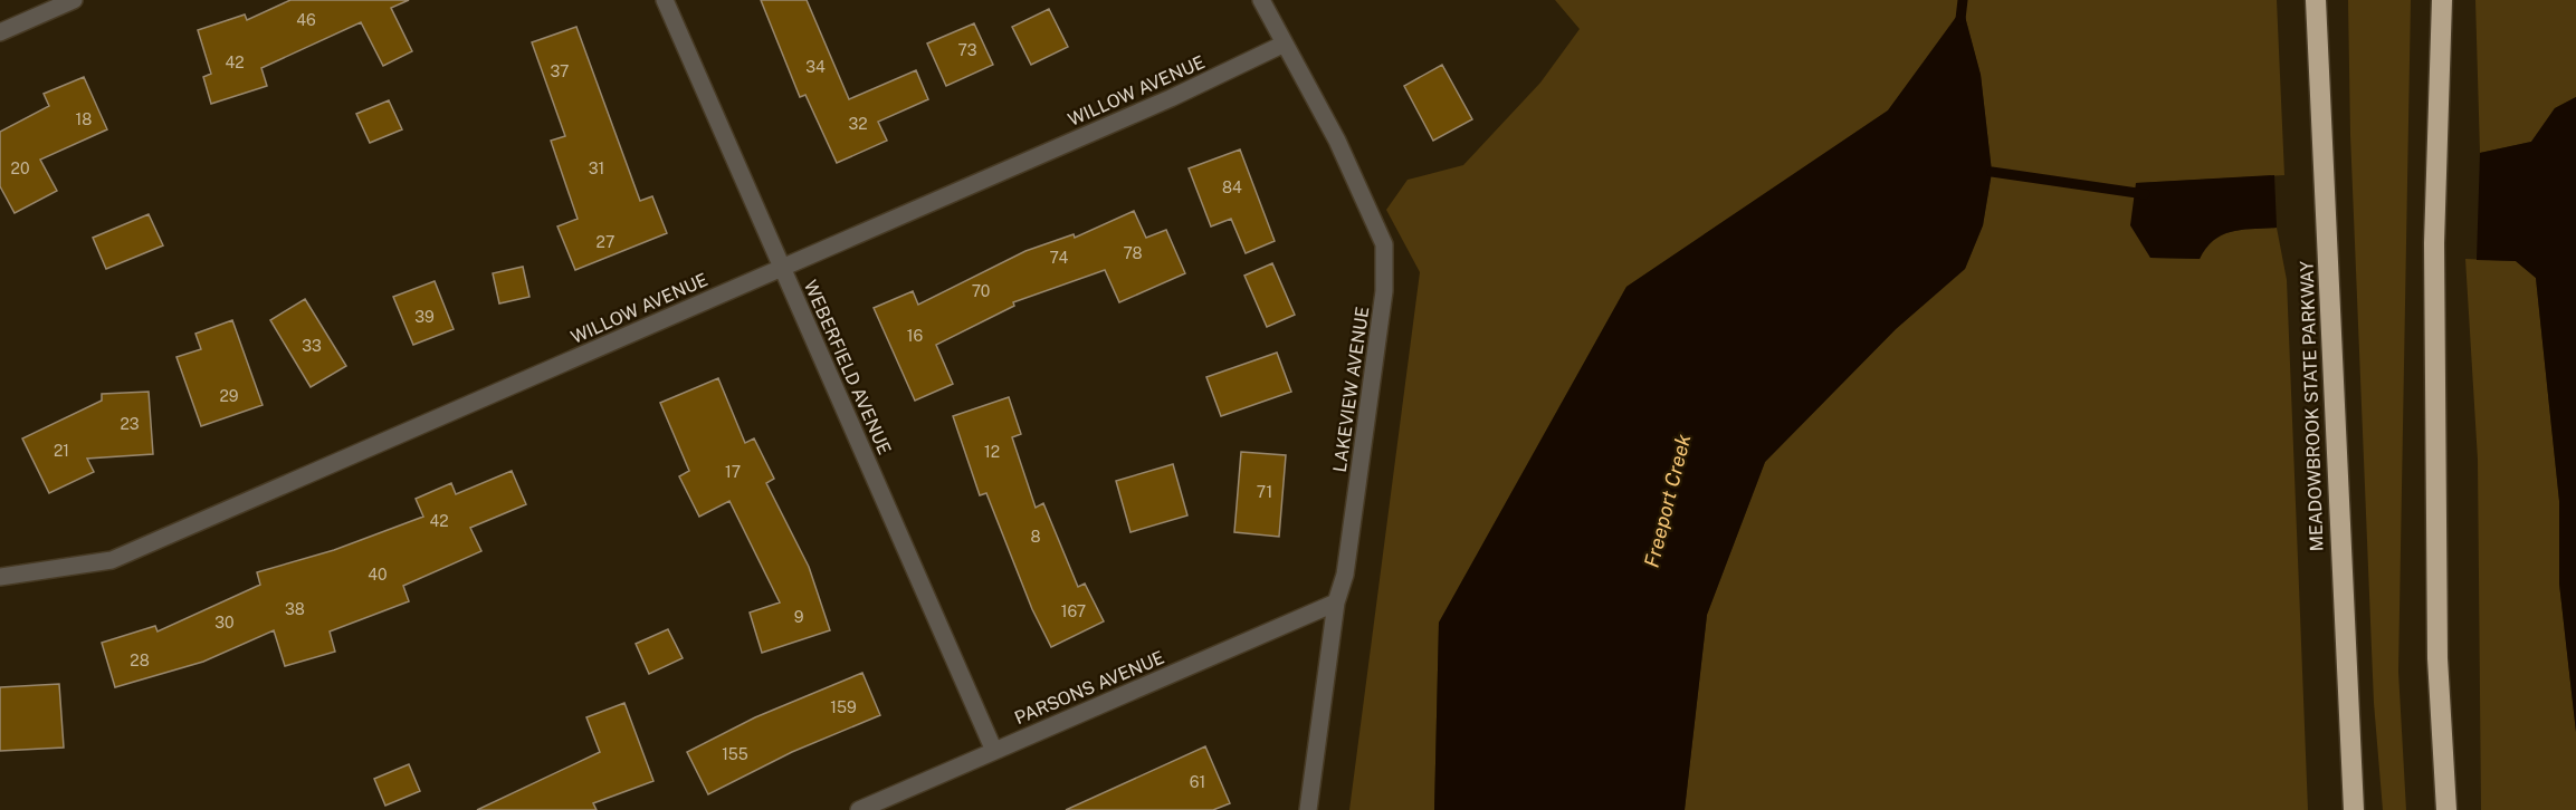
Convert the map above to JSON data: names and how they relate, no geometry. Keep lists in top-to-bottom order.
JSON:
{
  "streets": {
    "highway": ["MEADOWBROOK STATE PARKWAY"],
    "street": [
      "WILLOW AVENUE",
      "WEBERFIELD AVENUE",
      "LAKEVIEW AVENUE",
      "PARSONS AVENUE"
    ]
  },
  "crossings": [
    ["WILLOW AVENUE", "WEBERFIELD AVENUE"],
    ["WILLOW AVENUE", "LAKEVIEW AVENUE"],
    ["WEBERFIELD AVENUE", "PARSONS AVENUE"],
    ["LAKEVIEW AVENUE", "PARSONS AVENUE"]
  ],
  "water": ["Freeport Creek"],
  "house_numbers": [
    "46",
    "73",
    "42",
    "34",
    "37",
    "18",
    "32",
    "20",
    "31",
    "84",
    "27",
    "78",
    "74",
    "70",
    "39",
    "16",
    "33",
    "29",
    "23",
    "21",
    "12",
    "17",
    "71",
    "42",
    "8",
    "40",
    "38",
    "167",
    "9",
    "30",
    "28",
    "159",
    "155",
    "61"
  ]
}
